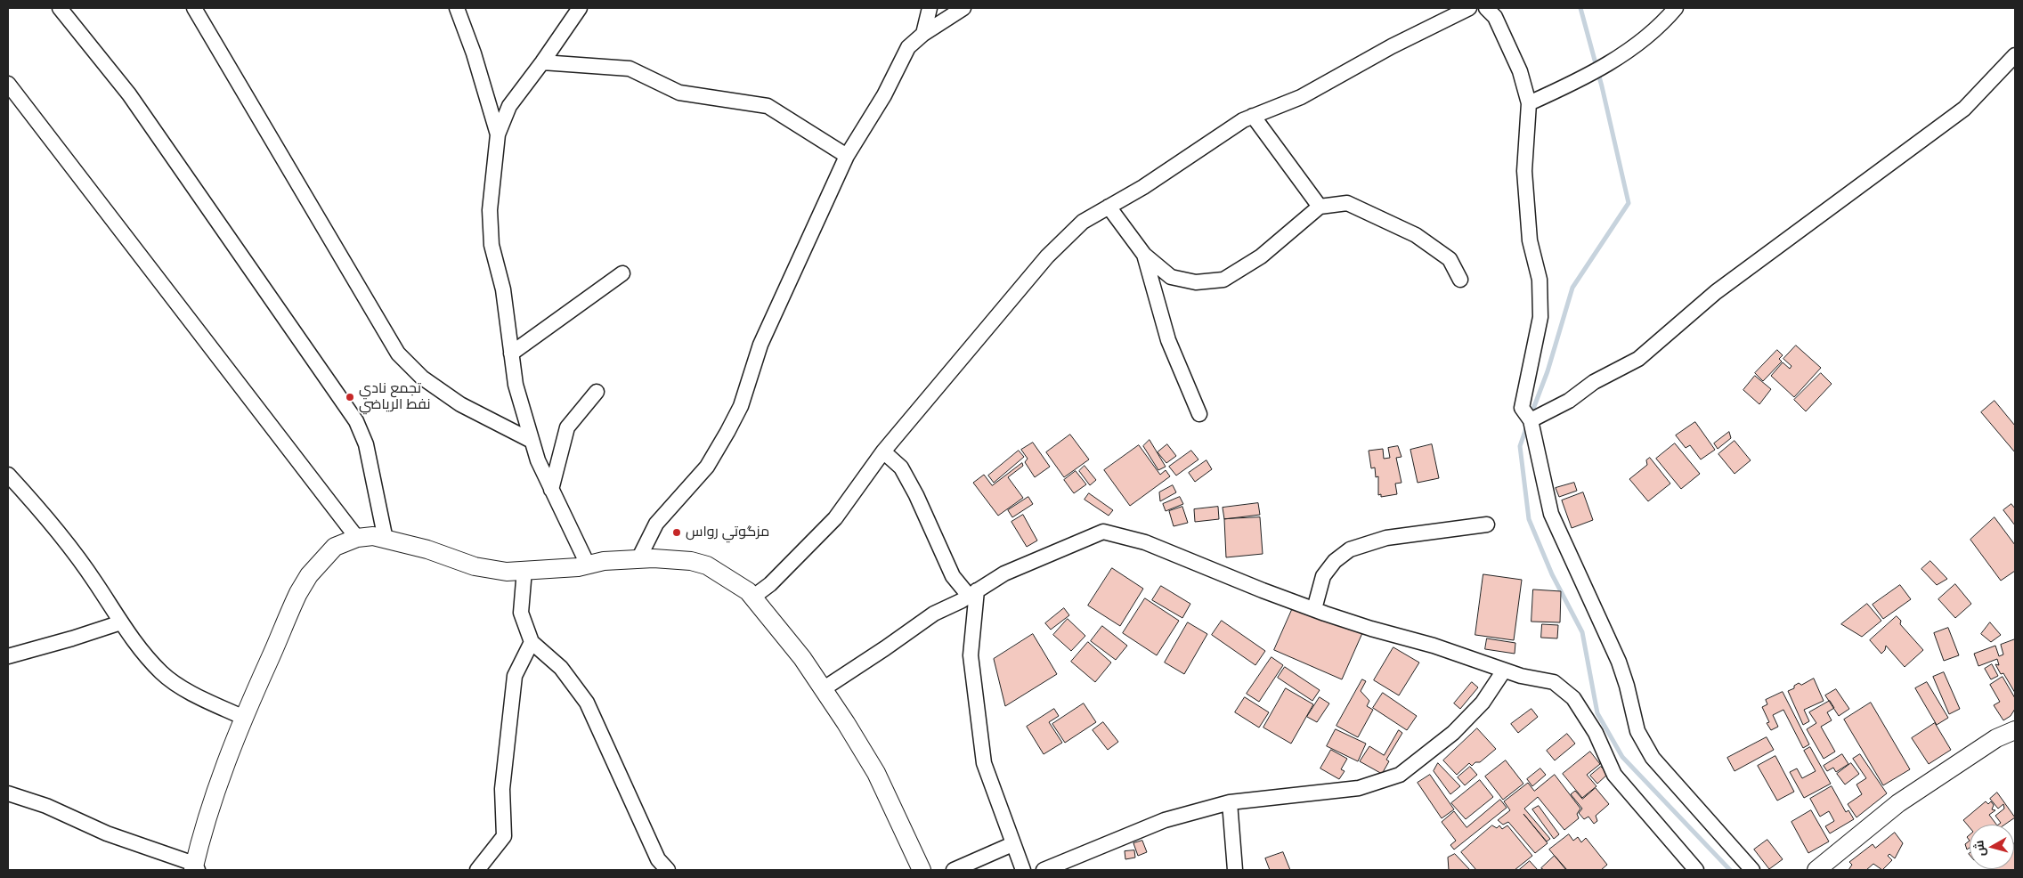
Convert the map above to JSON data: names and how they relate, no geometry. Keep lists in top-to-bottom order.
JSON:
{
  "places": ["تجمع نادي نفط الرياضي", "مزگوتي رواس"],
  "north": "left"
}
